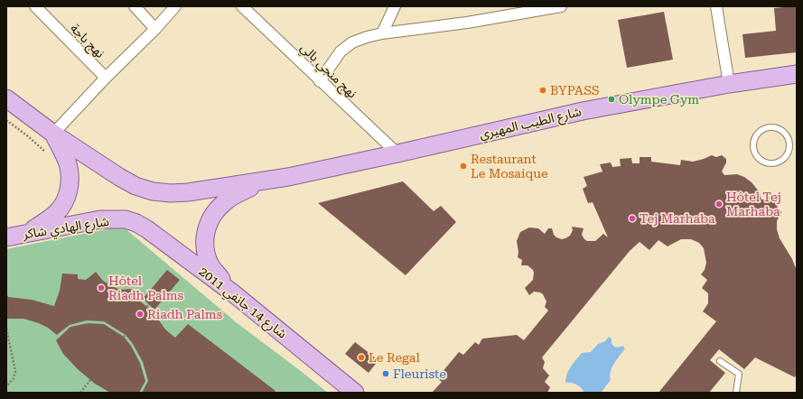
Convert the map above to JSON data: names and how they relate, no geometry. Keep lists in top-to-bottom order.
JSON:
{
  "streets": {
    "main road": ["شارع الطيب المهيري", "شارع الهادي شاكر", "شارع 14 جانفي 2011"],
    "street": ["نهج باجة", "نهج منجي بالي"]
  },
  "crossings": [
    ["نهج منجي بالي", "شارع الطيب المهيري"],
    ["شارع الهادي شاكر", "شارع 14 جانفي 2011"]
  ],
  "places": [
    "BYPASS",
    "Olympe Gym",
    "Restaurant Le Mosaique",
    "Hôtel Tej Marhaba",
    "Tej Marhaba",
    "Hôtel Riadh Palms",
    "Riadh Palms",
    "Le Regal",
    "Fleuriste"
  ]
}
